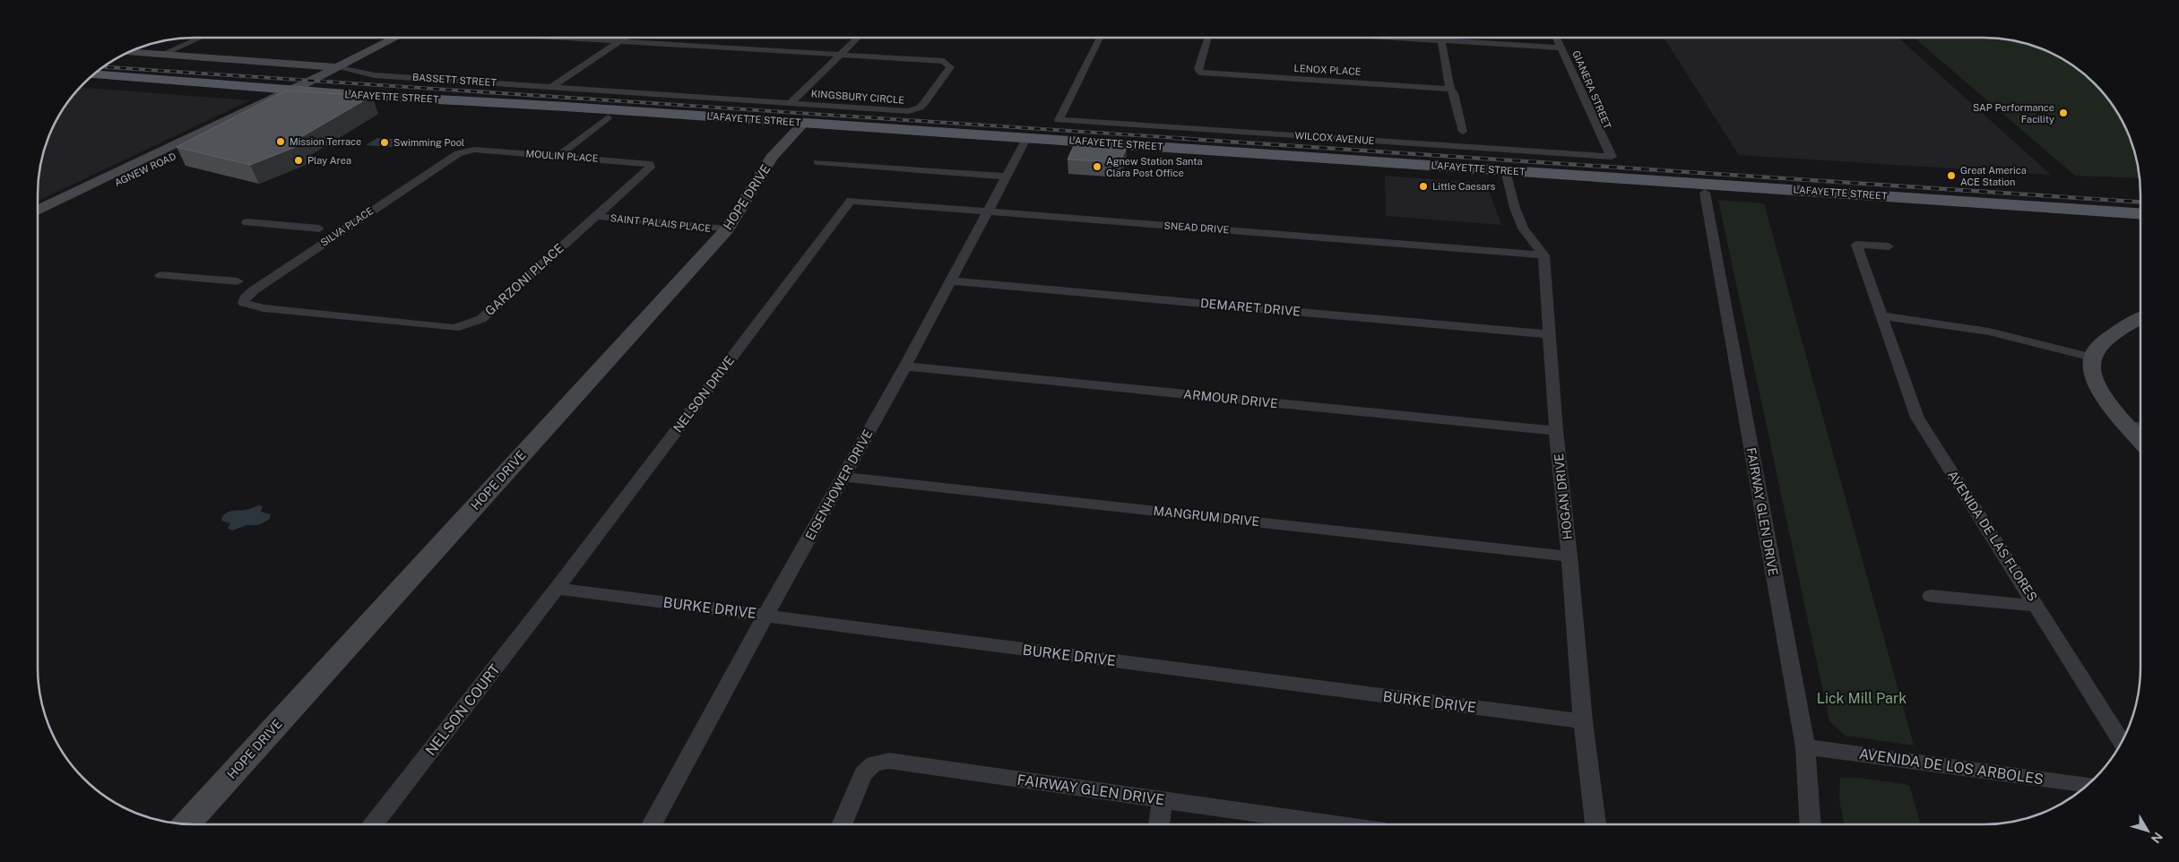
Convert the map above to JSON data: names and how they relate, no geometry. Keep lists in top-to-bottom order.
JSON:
{
  "streets": {
    "main road": ["LAFAYETTE STREET"],
    "street": [
      "LENOX PLACE",
      "BASSETT STREET",
      "GIANERA STREET",
      "KINGSBURY CIRCLE",
      "WILCOX AVENUE",
      "MOULIN PLACE",
      "AGNEW ROAD",
      "HOPE DRIVE",
      "SAINT PALAIS PLACE",
      "SILVA PLACE",
      "SNEAD DRIVE",
      "GARZONI PLACE",
      "DEMARET DRIVE",
      "NELSON DRIVE",
      "ARMOUR DRIVE",
      "EISENHOWER DRIVE",
      "HOGAN DRIVE",
      "FAIRWAY GLEN DRIVE",
      "MANGRUM DRIVE",
      "AVENIDA DE LAS FLORES",
      "BURKE DRIVE",
      "NELSON COURT",
      "AVENIDA DE LOS ARBOLES"
    ]
  },
  "crossings": [
    ["BASSETT STREET", "KINGSBURY CIRCLE"],
    ["BASSETT STREET", "AGNEW ROAD"],
    ["GIANERA STREET", "WILCOX AVENUE"],
    ["LAFAYETTE STREET", "AGNEW ROAD"],
    ["LAFAYETTE STREET", "HOPE DRIVE"],
    ["LAFAYETTE STREET", "EISENHOWER DRIVE"],
    ["LAFAYETTE STREET", "FAIRWAY GLEN DRIVE"],
    ["MOULIN PLACE", "SILVA PLACE"],
    ["MOULIN PLACE", "GARZONI PLACE"],
    ["HOPE DRIVE", "SAINT PALAIS PLACE"],
    ["SAINT PALAIS PLACE", "GARZONI PLACE"],
    ["SILVA PLACE", "GARZONI PLACE"],
    ["SNEAD DRIVE", "NELSON DRIVE"],
    ["SNEAD DRIVE", "EISENHOWER DRIVE"],
    ["SNEAD DRIVE", "HOGAN DRIVE"],
    ["DEMARET DRIVE", "EISENHOWER DRIVE"],
    ["DEMARET DRIVE", "HOGAN DRIVE"],
    ["NELSON DRIVE", "BURKE DRIVE"],
    ["NELSON DRIVE", "NELSON COURT"],
    ["ARMOUR DRIVE", "EISENHOWER DRIVE"],
    ["ARMOUR DRIVE", "HOGAN DRIVE"],
    ["EISENHOWER DRIVE", "MANGRUM DRIVE"],
    ["EISENHOWER DRIVE", "BURKE DRIVE"],
    ["HOGAN DRIVE", "MANGRUM DRIVE"],
    ["HOGAN DRIVE", "BURKE DRIVE"],
    ["FAIRWAY GLEN DRIVE", "AVENIDA DE LOS ARBOLES"],
    ["BURKE DRIVE", "NELSON COURT"]
  ],
  "parks": ["Lick Mill Park"],
  "places": [
    "SAP Performance Facility",
    "Mission Terrace",
    "Swimming Pool",
    "Play Area",
    "Agnew Station Santa Clara Post Office",
    "Great America ACE Station",
    "Little Caesars"
  ],
  "north": "bottom right"
}
